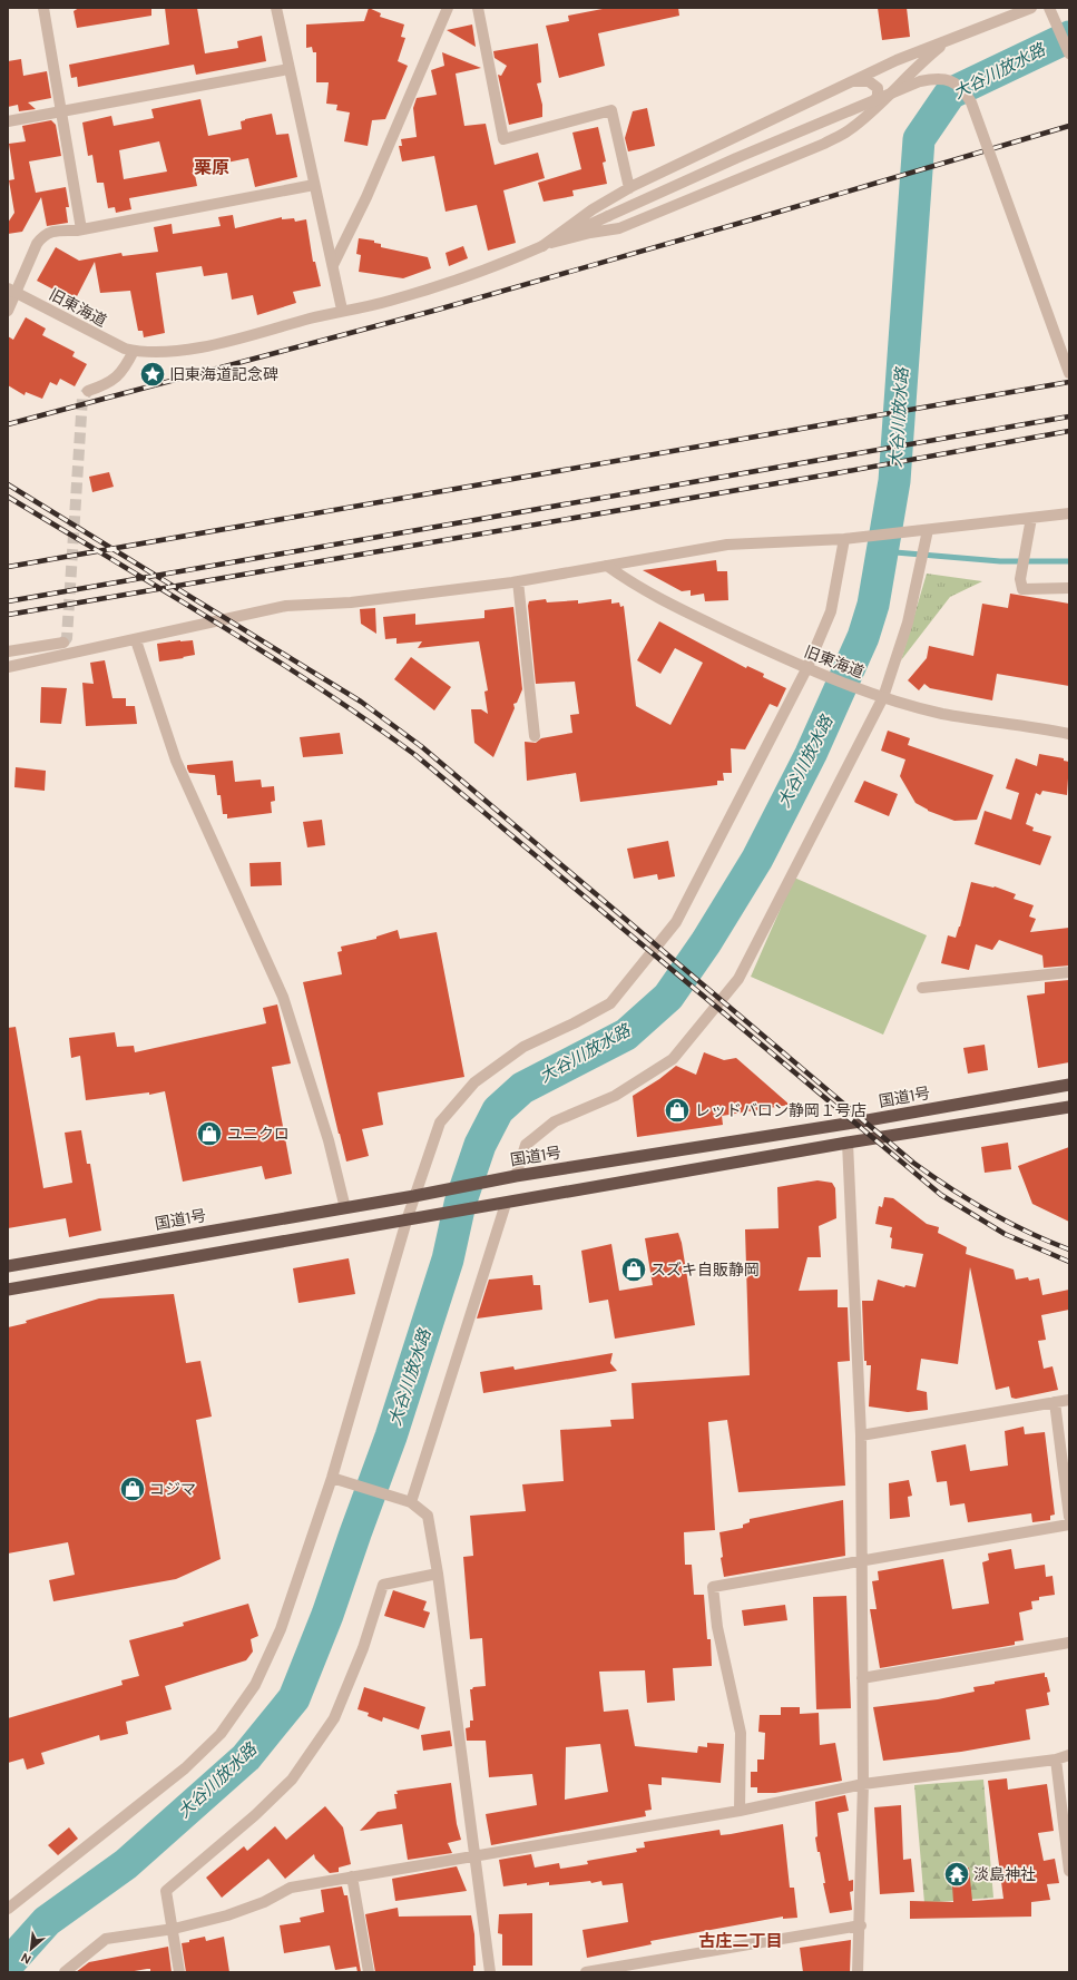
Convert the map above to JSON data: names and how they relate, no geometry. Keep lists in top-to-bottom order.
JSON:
{
  "streets": {
    "highway": ["国道1号"],
    "street": ["旧東海道"]
  },
  "districts": ["栗原", "古庄二丁目"],
  "water": ["大谷川放水路"],
  "places": {
    "place": ["旧東海道記念碑"],
    "shop": [
      "レッドバロン静岡１号店",
      "ユニクロ",
      "スズキ自販静岡",
      "コジマ"
    ],
    "temple": ["淡島神社"]
  },
  "north": "bottom left"
}
